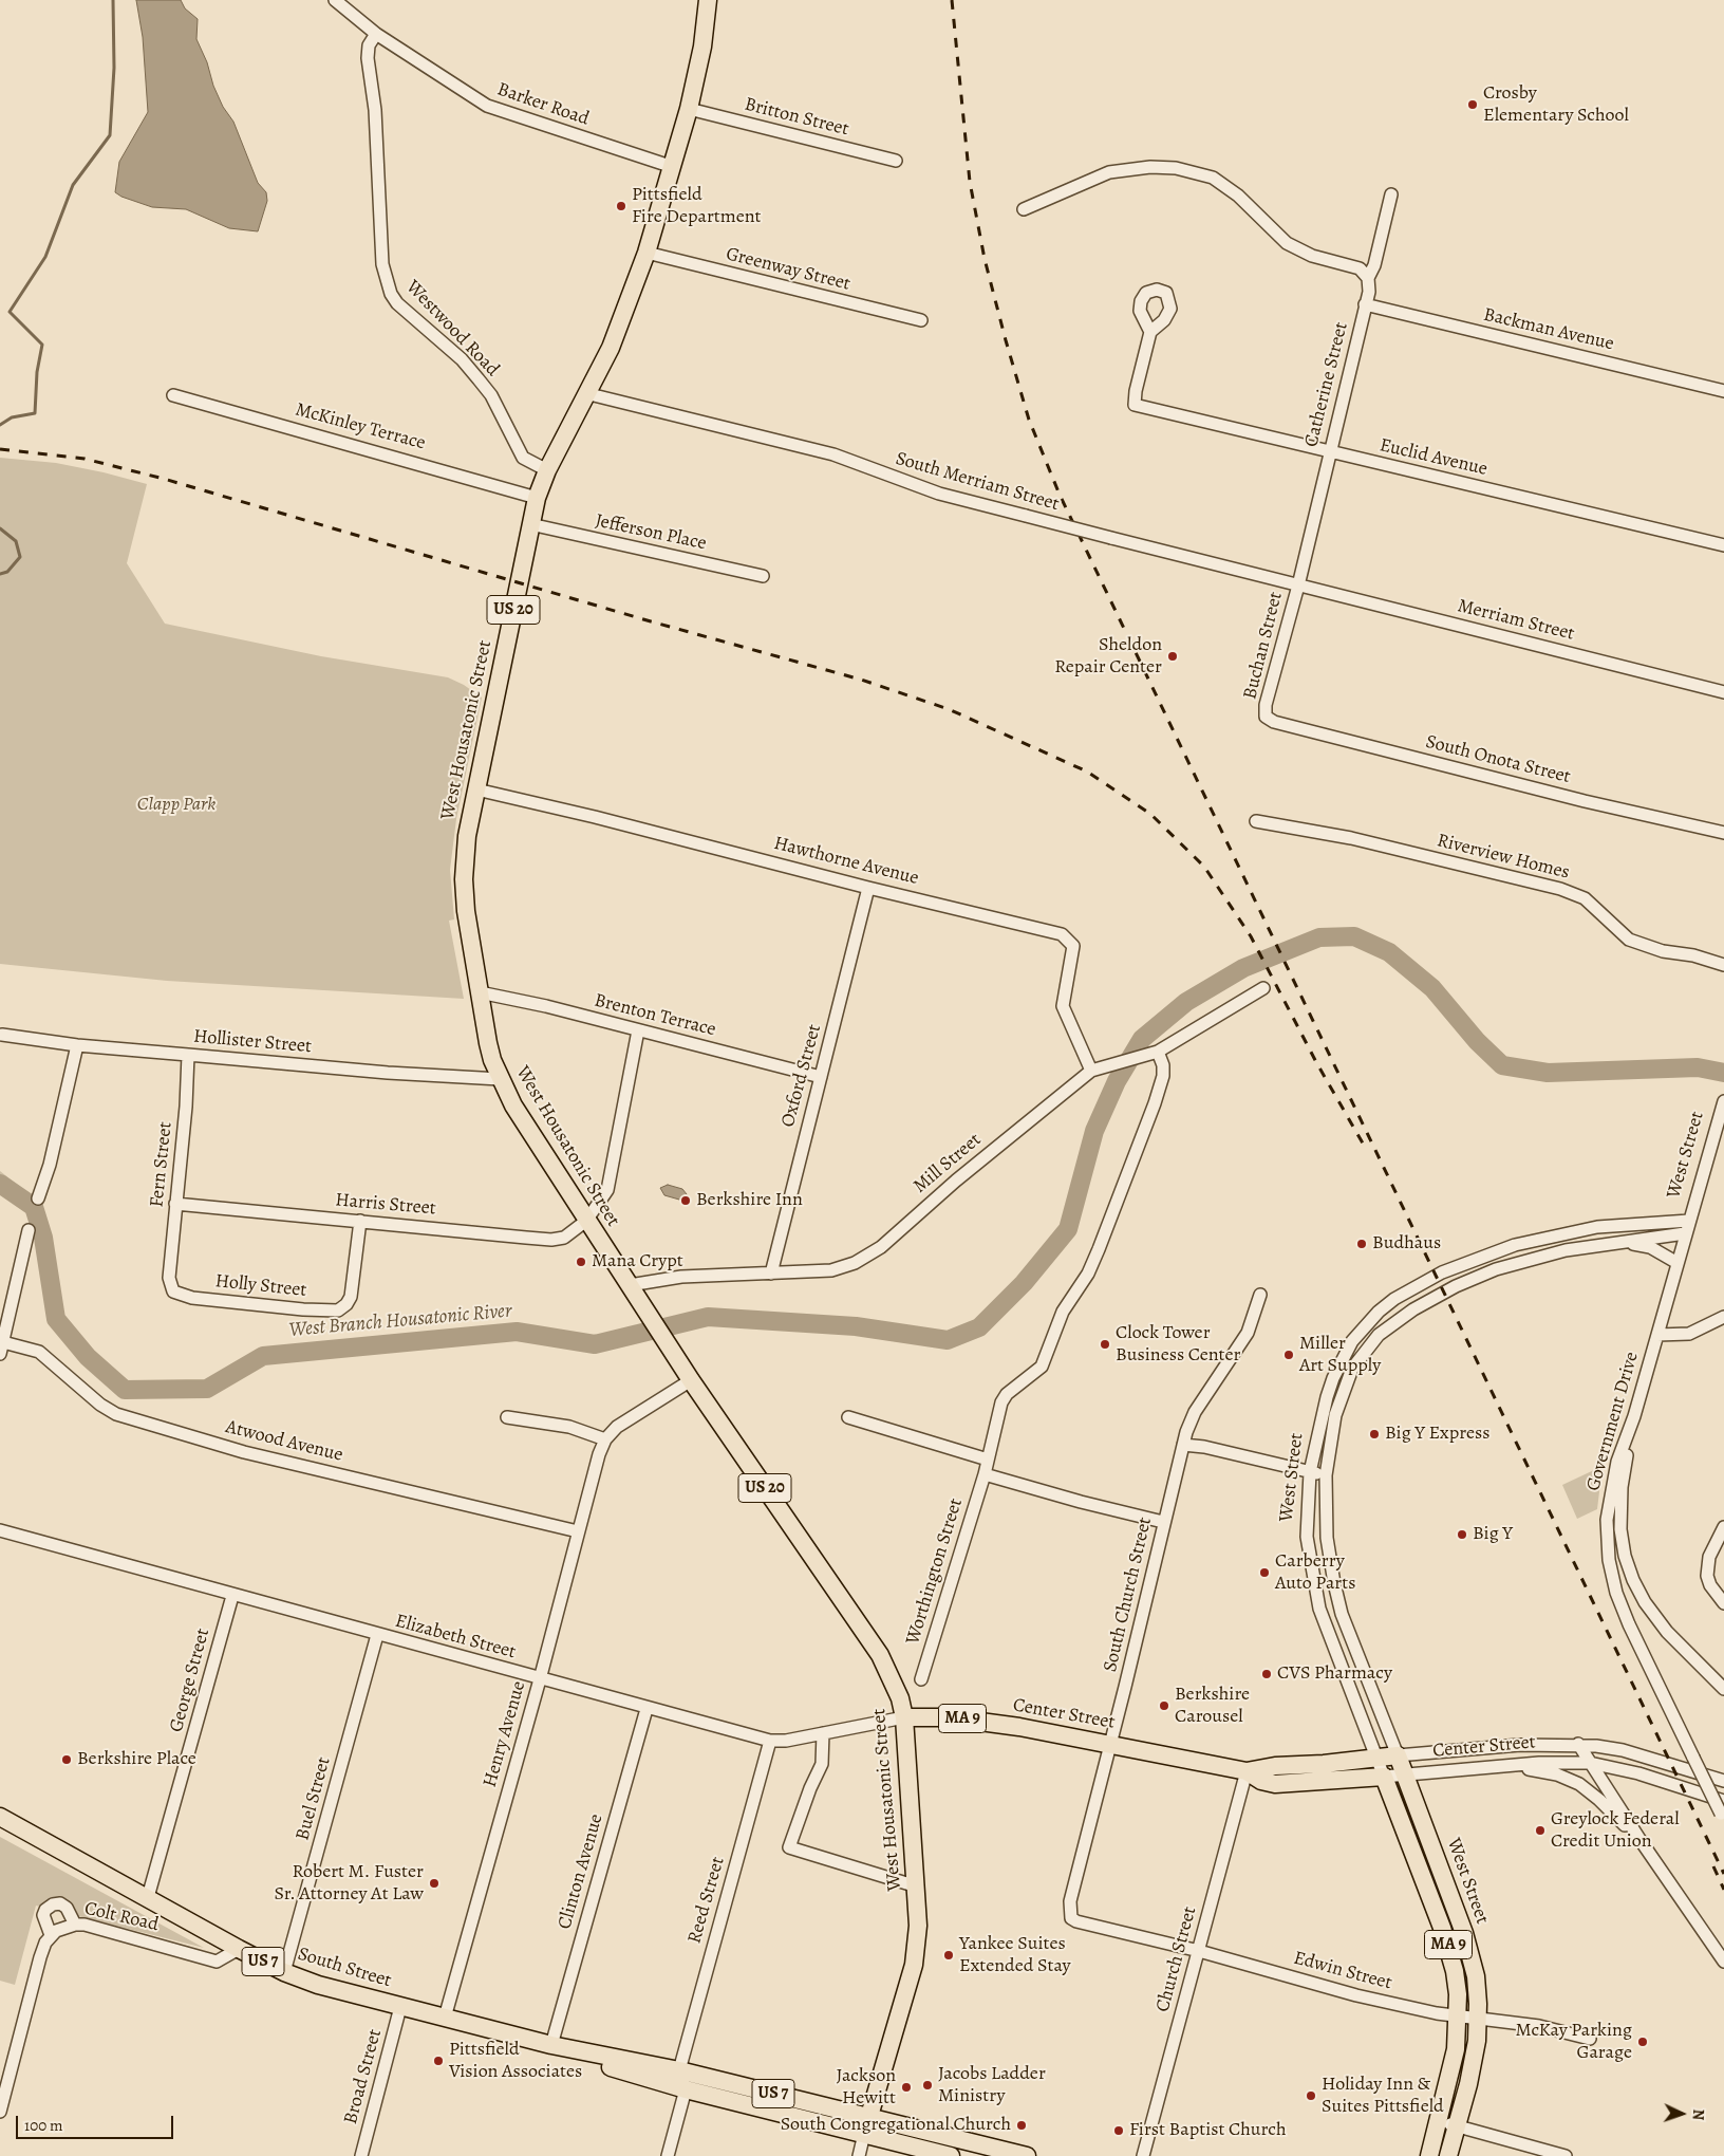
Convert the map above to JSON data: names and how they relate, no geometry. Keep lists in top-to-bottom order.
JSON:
{
  "streets": {
    "highway": [
      "US 20",
      "West Housatonic Street",
      "West Street",
      "Center Street",
      "MA 9",
      "US 7",
      "South Street"
    ],
    "street": [
      "Barker Road",
      "Britton Street",
      "Greenway Street",
      "Westwood Road",
      "Backman Avenue",
      "Catherine Street",
      "McKinley Terrace",
      "Euclid Avenue",
      "South Merriam Street",
      "Jefferson Place",
      "Merriam Street",
      "Buchan Street",
      "South Onota Street",
      "Riverview Homes",
      "Hawthorne Avenue",
      "Brenton Terrace",
      "Hollister Street",
      "Oxford Street",
      "Mill Street",
      "Fern Street",
      "Harris Street",
      "Holly Street",
      "Government Drive",
      "Atwood Avenue",
      "Worthington Street",
      "South Church Street",
      "Elizabeth Street",
      "George Street",
      "Henry Avenue",
      "Buel Street",
      "Clinton Avenue",
      "Reed Street",
      "Colt Road",
      "Church Street",
      "Edwin Street",
      "Broad Street"
    ]
  },
  "crossings": [
    ["Barker Road", "Westwood Road"],
    ["Barker Road", "West Housatonic Street"],
    ["Britton Street", "West Housatonic Street"],
    ["Greenway Street", "West Housatonic Street"],
    ["Westwood Road", "West Housatonic Street"],
    ["Backman Avenue", "Catherine Street"],
    ["Catherine Street", "Euclid Avenue"],
    ["Catherine Street", "South Merriam Street"],
    ["Catherine Street", "Merriam Street"],
    ["Catherine Street", "Buchan Street"],
    ["McKinley Terrace", "West Housatonic Street"],
    ["South Merriam Street", "Merriam Street"],
    ["South Merriam Street", "Buchan Street"],
    ["South Merriam Street", "West Housatonic Street"],
    ["Jefferson Place", "West Housatonic Street"],
    ["Merriam Street", "Buchan Street"],
    ["Buchan Street", "South Onota Street"],
    ["West Housatonic Street", "Hawthorne Avenue"],
    ["West Housatonic Street", "Brenton Terrace"],
    ["West Housatonic Street", "Hollister Street"],
    ["West Housatonic Street", "Mill Street"],
    ["West Housatonic Street", "Harris Street"],
    ["West Housatonic Street", "Elizabeth Street"],
    ["West Housatonic Street", "Center Street"],
    ["West Housatonic Street", "Henry Avenue"],
    ["West Housatonic Street", "South Street"],
    ["Hawthorne Avenue", "Oxford Street"],
    ["Hawthorne Avenue", "Mill Street"],
    ["Brenton Terrace", "Oxford Street"],
    ["Brenton Terrace", "Harris Street"],
    ["Hollister Street", "Fern Street"],
    ["Oxford Street", "Mill Street"],
    ["West Street", "Government Drive"],
    ["West Street", "Center Street"],
    ["West Street", "Edwin Street"],
    ["Mill Street", "Worthington Street"],
    ["Fern Street", "Harris Street"],
    ["Fern Street", "Holly Street"],
    ["Harris Street", "Holly Street"],
    ["Atwood Avenue", "Henry Avenue"],
    ["South Church Street", "Center Street"],
    ["South Church Street", "Edwin Street"],
    ["Elizabeth Street", "George Street"],
    ["Elizabeth Street", "Center Street"],
    ["Elizabeth Street", "Henry Avenue"],
    ["Elizabeth Street", "Buel Street"],
    ["Elizabeth Street", "Clinton Avenue"],
    ["Elizabeth Street", "Reed Street"],
    ["George Street", "South Street"],
    ["Center Street", "Church Street"],
    ["Henry Avenue", "South Street"],
    ["Buel Street", "South Street"],
    ["Clinton Avenue", "South Street"],
    ["Reed Street", "South Street"],
    ["Colt Road", "South Street"],
    ["Church Street", "Edwin Street"],
    ["South Street", "Broad Street"]
  ],
  "water": ["West Branch Housatonic River"],
  "parks": ["Clapp Park"],
  "places": [
    "Crosby Elementary School",
    "Pittsfield Fire Department",
    "Sheldon Repair Center",
    "Berkshire Inn",
    "Budhaus",
    "Mana Crypt",
    "Clock Tower Business Center",
    "Miller Art Supply",
    "Big Y Express",
    "Big Y",
    "Carberry Auto Parts",
    "CVS Pharmacy",
    "Berkshire Carousel",
    "Berkshire Place",
    "Greylock Federal Credit Union",
    "Robert M. Fuster Sr. Attorney At Law",
    "Yankee Suites Extended Stay",
    "McKay Parking Garage",
    "Pittsfield Vision Associates",
    "Jacobs Ladder Ministry",
    "Jackson Hewitt",
    "Holiday Inn & Suites Pittsfield",
    "South Congregational Church",
    "First Baptist Church"
  ],
  "scale_bar": "100 m",
  "north": "right"
}
